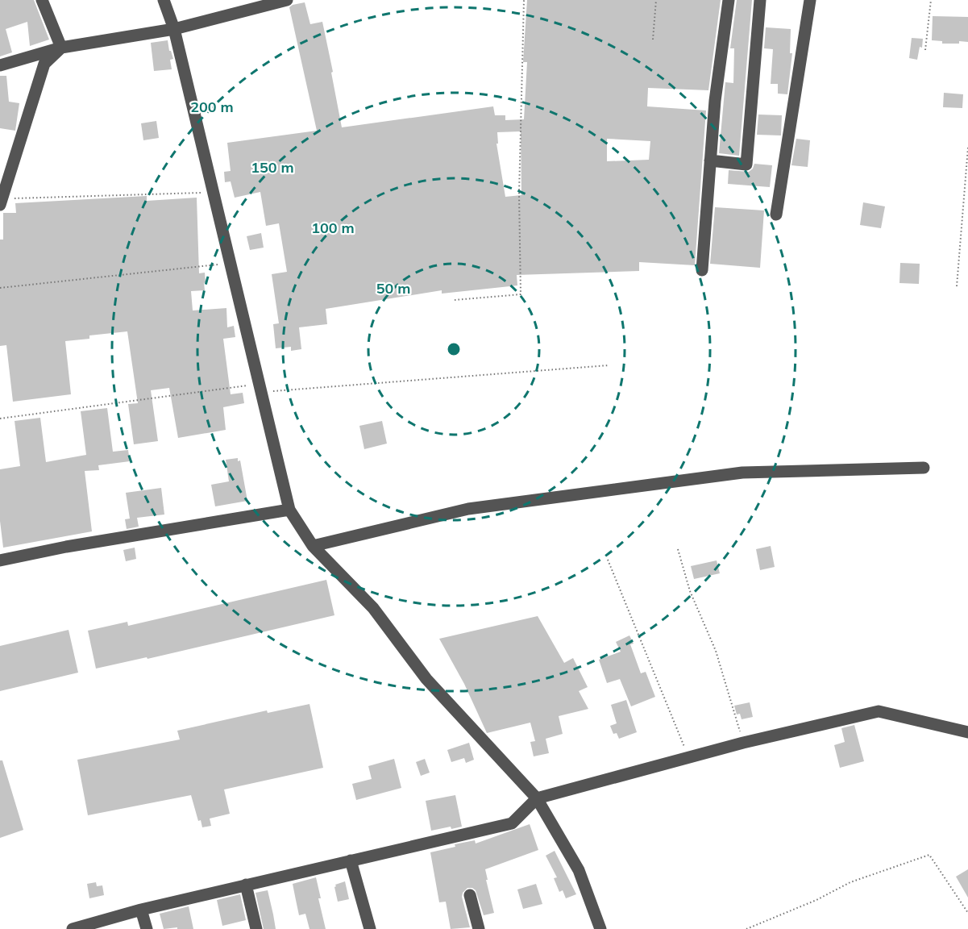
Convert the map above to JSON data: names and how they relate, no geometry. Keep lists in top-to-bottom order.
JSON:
{
  "rings": [
    "200 m",
    "150 m",
    "100 m",
    "50 m"
  ]
}
